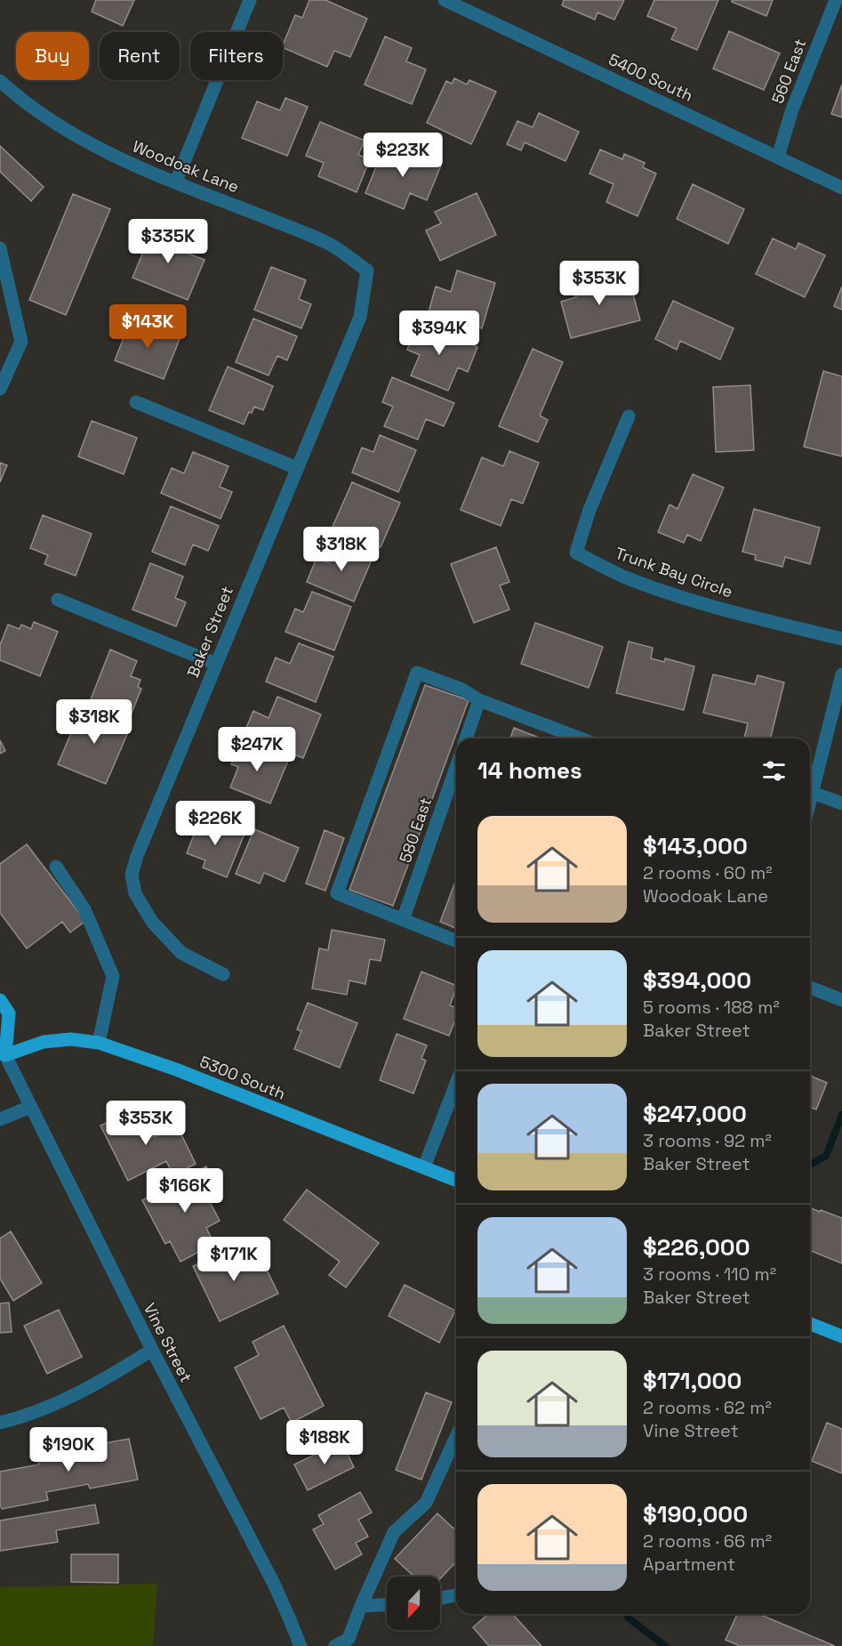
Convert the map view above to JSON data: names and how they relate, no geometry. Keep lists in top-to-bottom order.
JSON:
{
  "streets": {
    "main road": ["5300 South"],
    "street": [
      "560 East",
      "5400 South",
      "Woodoak Lane",
      "Trunk Bay Circle",
      "Baker Street",
      "580 East",
      "Vine Street"
    ]
  },
  "crossings": [
    ["560 East", "5400 South"],
    ["Woodoak Lane", "Baker Street"],
    ["5300 South", "Vine Street"]
  ],
  "north": "bottom",
  "page": {
    "chip": ["Buy", "Rent", "Filters"],
    "price": [
      "$223K",
      "$335K",
      "$353K",
      "$143K",
      "$394K",
      "$318K",
      "$318K",
      "$247K",
      "$226K",
      "$353K",
      "$166K",
      "$171K",
      "$188K",
      "$190K"
    ],
    "heading": "14 homes",
    "list": [
      {
        "name": "$143,000",
        "note": "2 rooms · 60 m² · Woodoak Lane"
      },
      {
        "name": "$394,000",
        "note": "5 rooms · 188 m² · Baker Street"
      },
      {
        "name": "$247,000",
        "note": "3 rooms · 92 m² · Baker Street"
      },
      {
        "name": "$226,000",
        "note": "3 rooms · 110 m² · Baker Street"
      },
      {
        "name": "$171,000",
        "note": "2 rooms · 62 m² · Vine Street"
      },
      {
        "name": "$190,000",
        "note": "2 rooms · 66 m² · Apartment"
      }
    ]
  }
}
